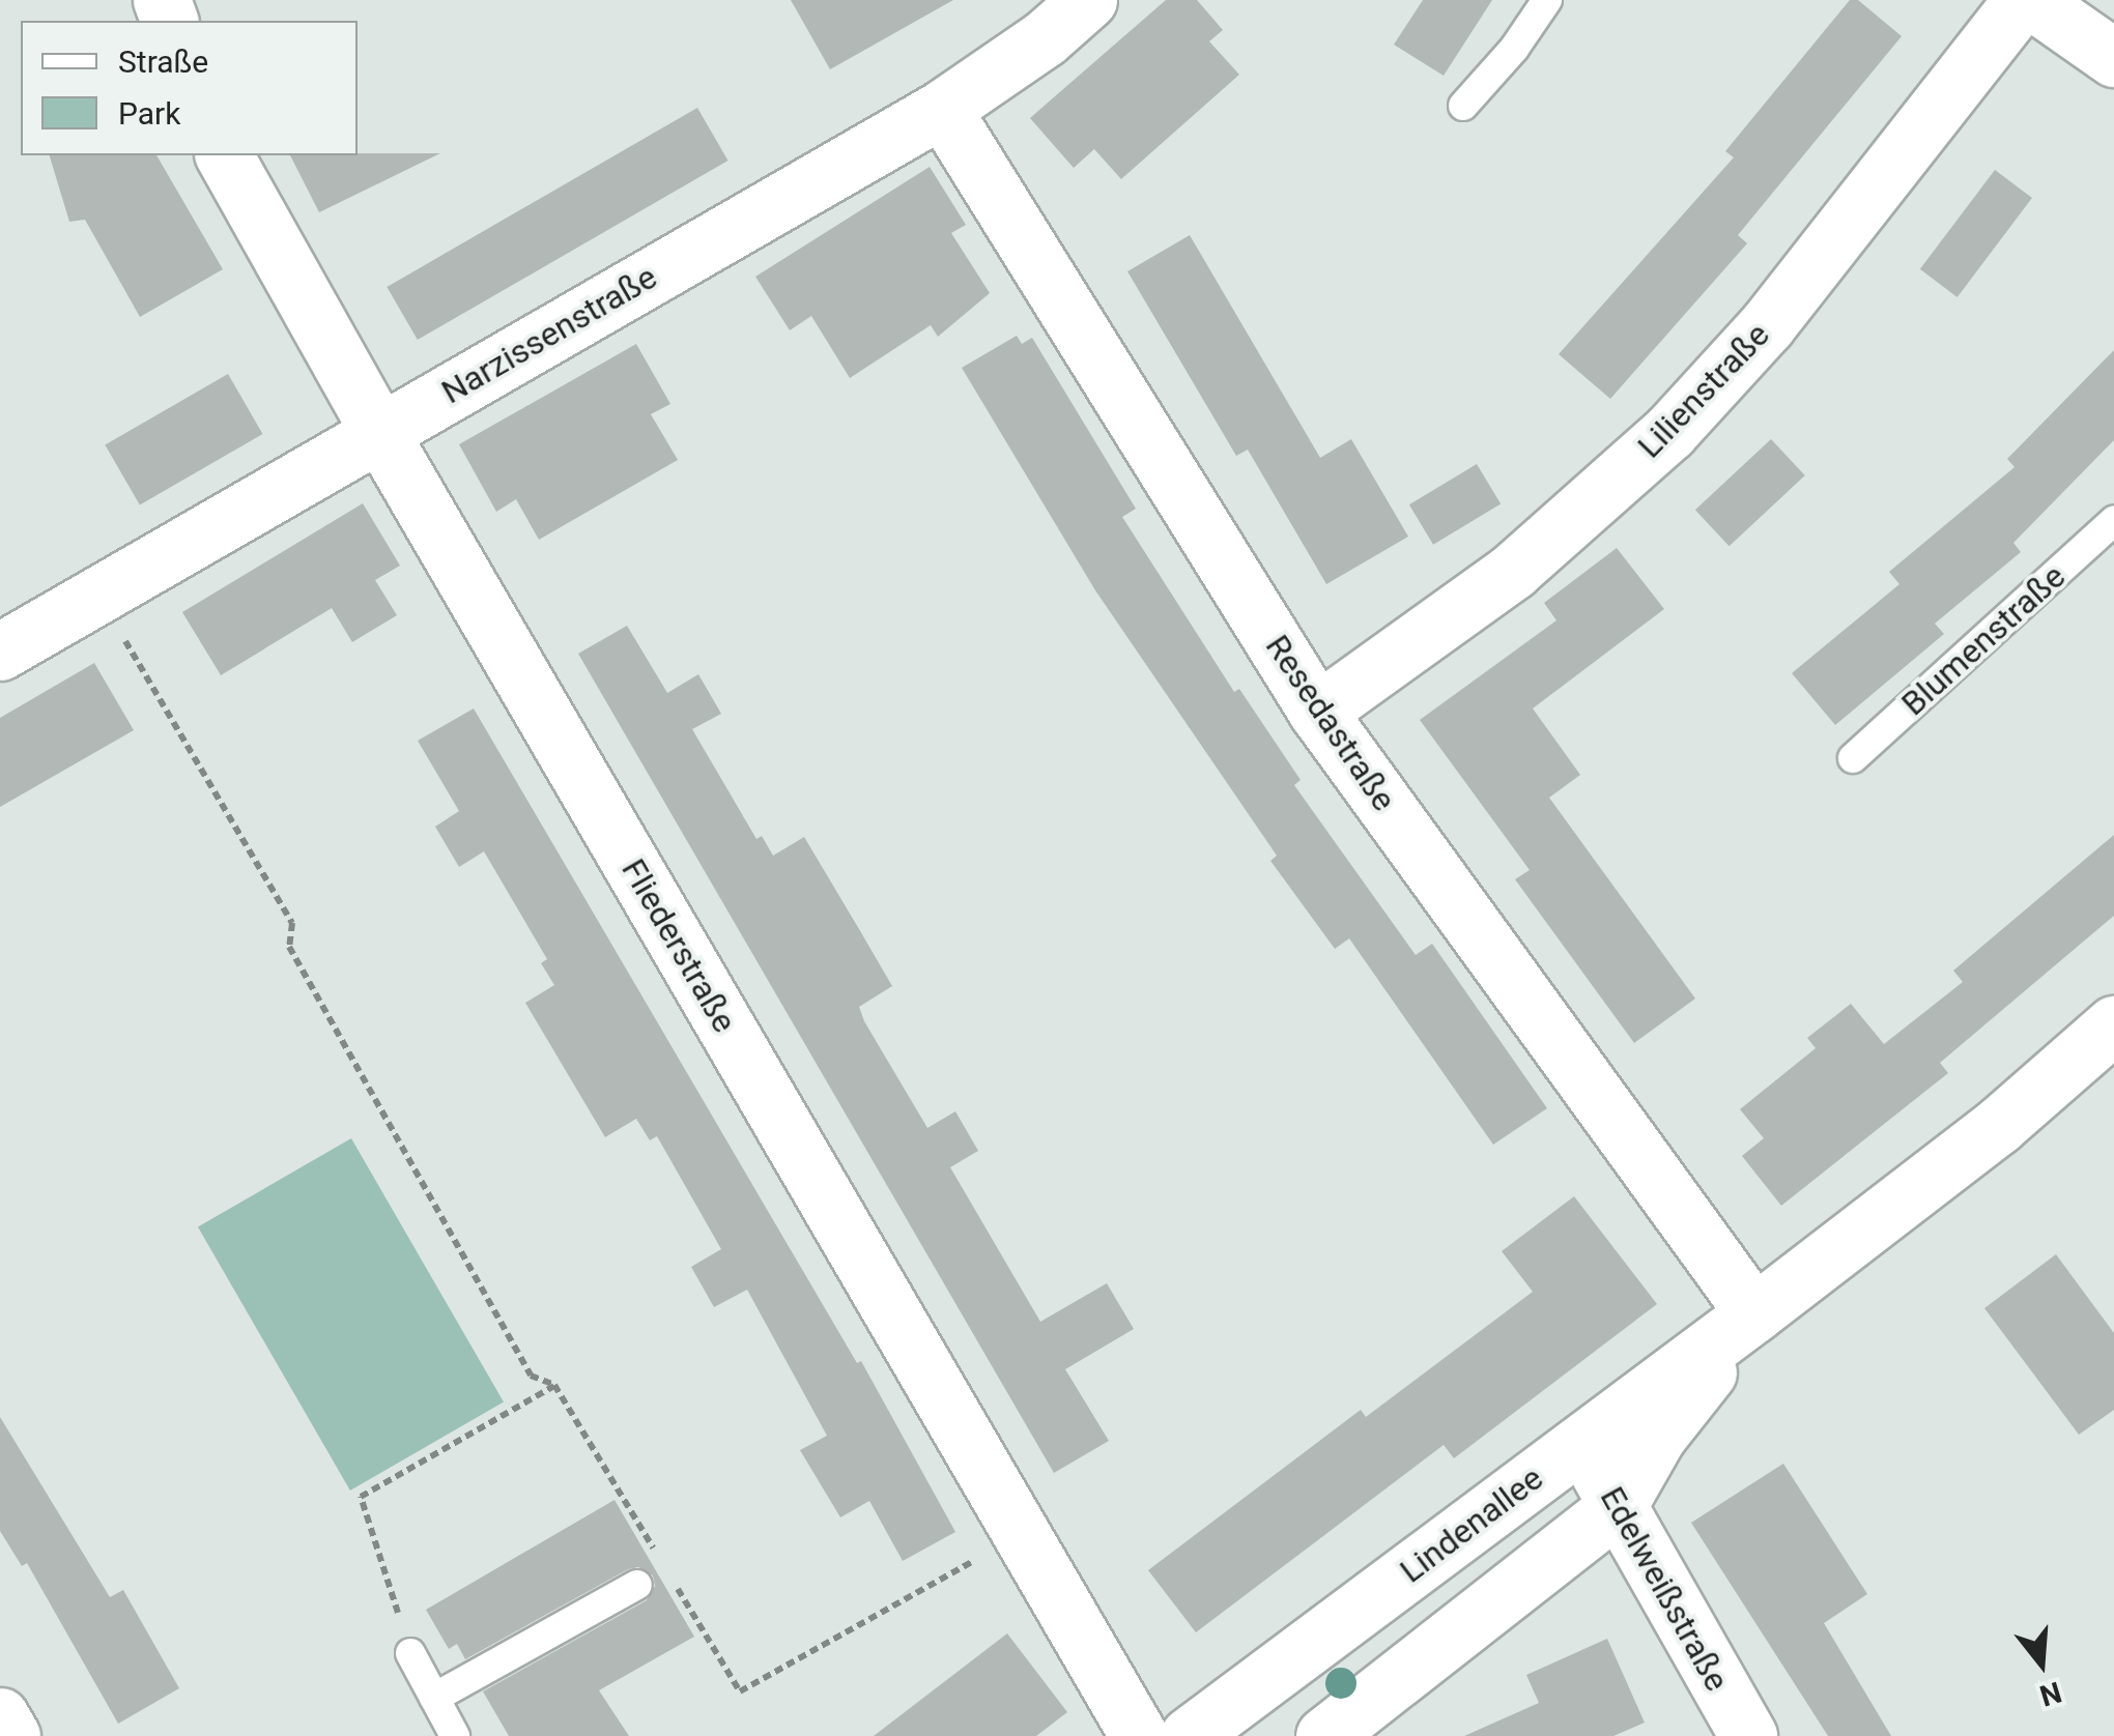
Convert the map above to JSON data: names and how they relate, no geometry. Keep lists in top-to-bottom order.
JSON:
{
  "streets": {
    "street": [
      "Narzissenstraße",
      "Lilienstraße",
      "Resedastraße",
      "Fliederstraße",
      "Lindenallee",
      "Edelweißstraße"
    ],
    "lane": ["Blumenstraße"]
  },
  "crossings": [
    ["Narzissenstraße", "Resedastraße"],
    ["Narzissenstraße", "Fliederstraße"],
    ["Lilienstraße", "Resedastraße"],
    ["Resedastraße", "Lindenallee"],
    ["Lindenallee", "Edelweißstraße"]
  ],
  "legend": ["Straße", "Park"],
  "north": "bottom"
}
